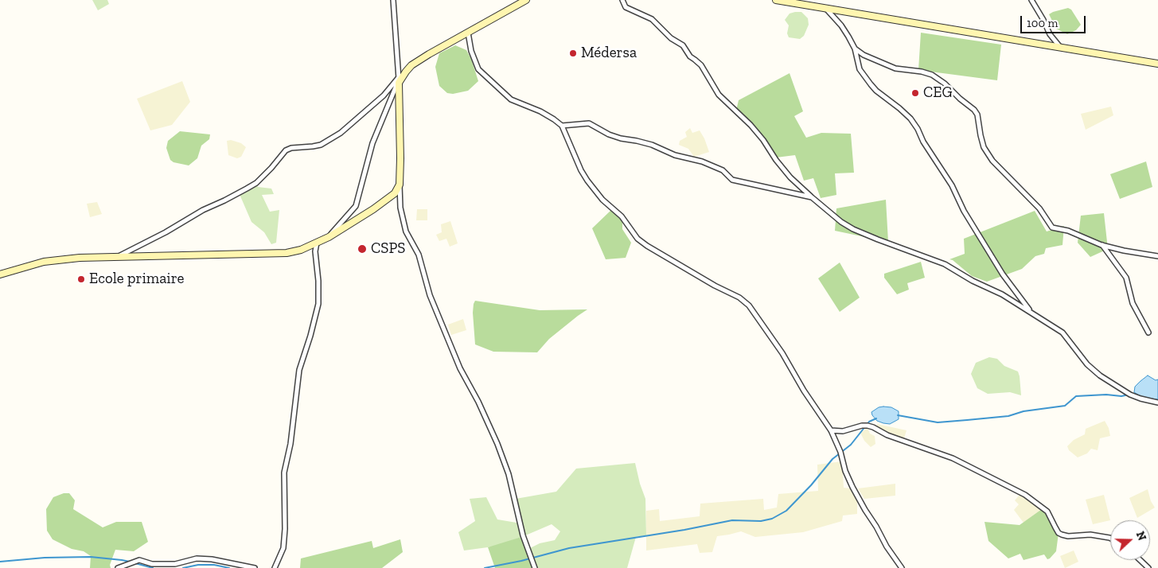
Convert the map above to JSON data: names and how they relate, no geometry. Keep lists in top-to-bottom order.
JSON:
{
  "places": [
    "Médersa",
    "CEG",
    "CSPS",
    "Ecole primaire"
  ],
  "scale_bar": "100 m",
  "north": "right"
}
